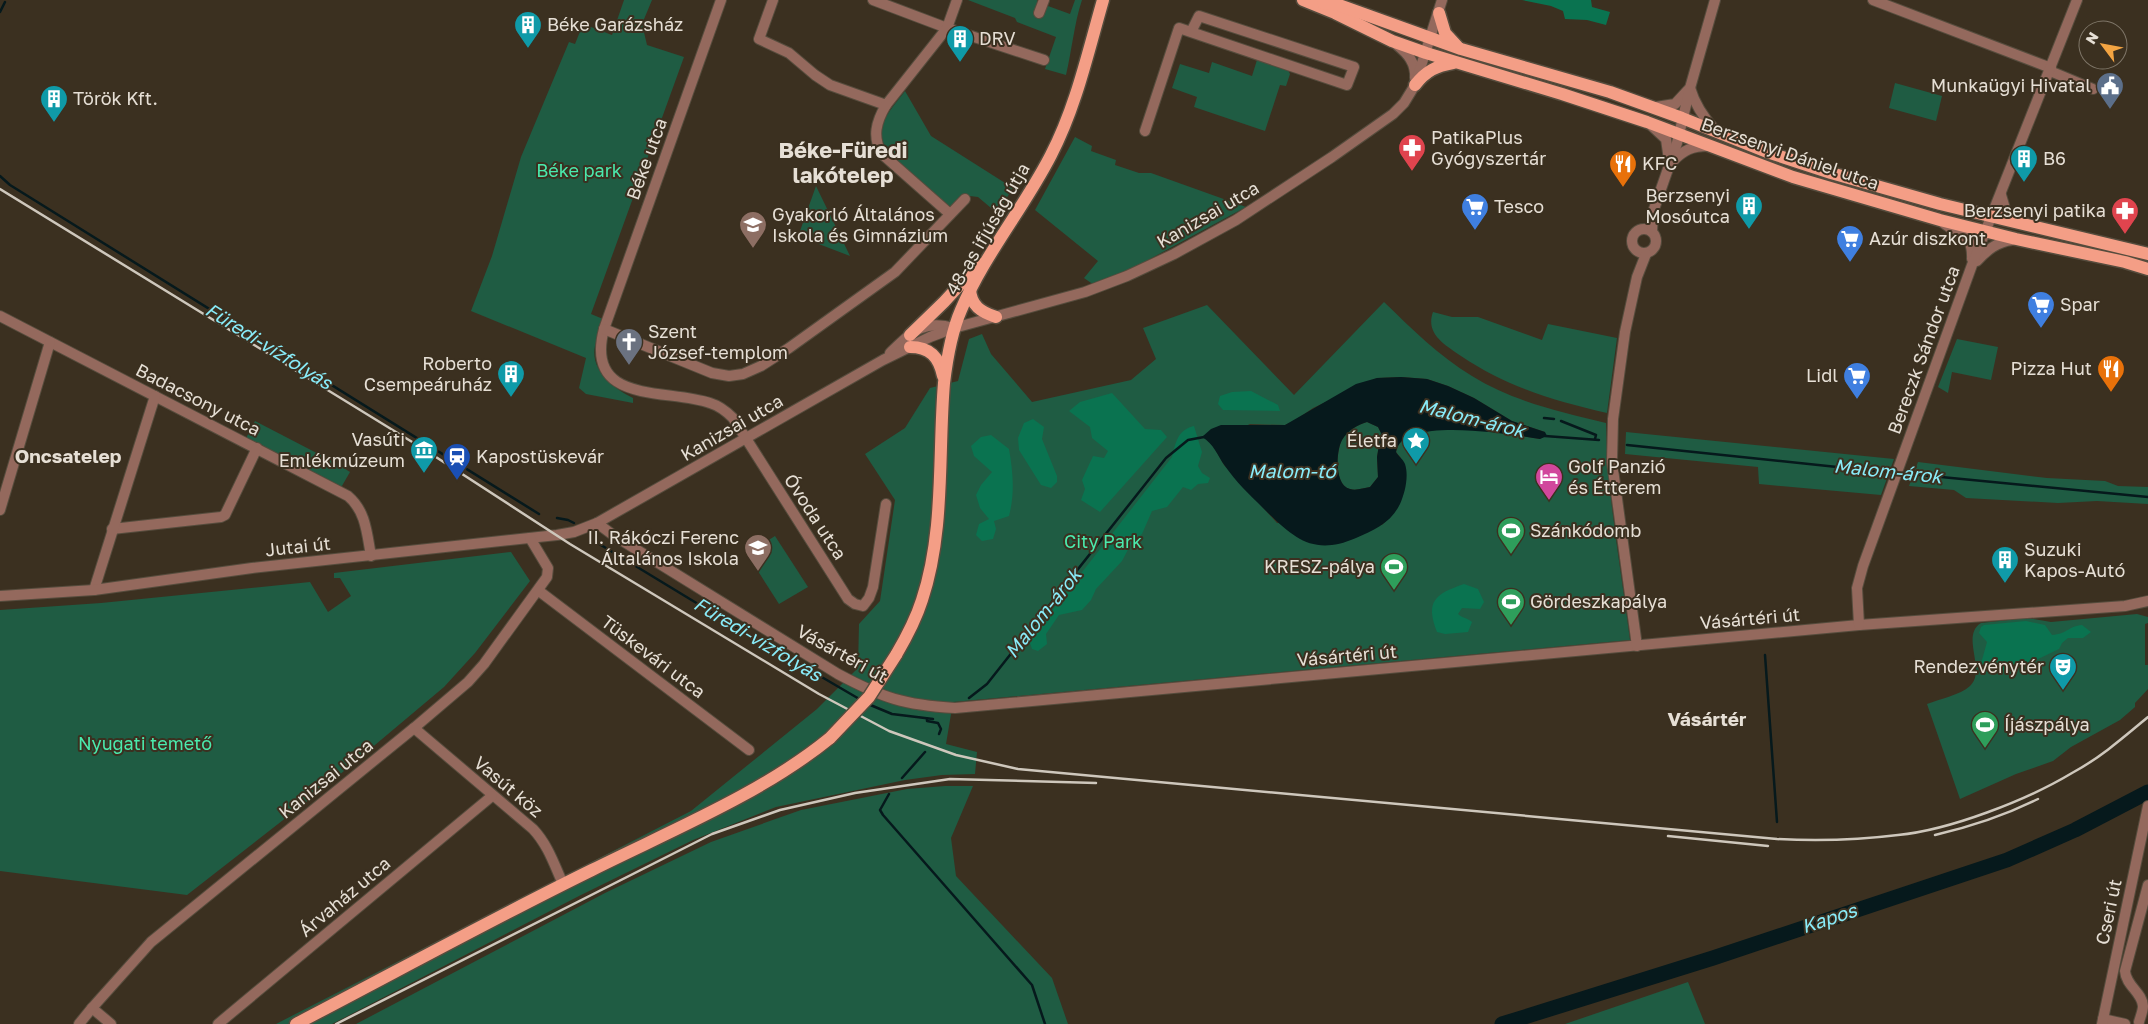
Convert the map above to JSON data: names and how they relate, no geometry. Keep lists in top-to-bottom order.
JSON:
{
  "streets": {
    "main road": ["Berzsenyi Dániel utca", "48-as ifjúság útja"],
    "street": [
      "Béke utca",
      "Kanizsai utca",
      "Bereczk Sándor utca",
      "Badacsony utca",
      "Óvoda utca",
      "Jutai út",
      "Vásártéri út",
      "Tüskevári utca",
      "Vasút köz",
      "Árvaház utca",
      "Cseri út"
    ]
  },
  "crossings": [
    ["Berzsenyi Dániel utca", "Kanizsai utca"],
    ["Berzsenyi Dániel utca", "Bereczk Sándor utca"],
    ["Béke utca", "Kanizsai utca"],
    ["Béke utca", "48-as ifjúság útja"],
    ["Béke utca", "Óvoda utca"],
    ["Kanizsai utca", "48-as ifjúság útja"],
    ["Kanizsai utca", "Óvoda utca"],
    ["Kanizsai utca", "Jutai út"],
    ["Kanizsai utca", "Vásártéri út"],
    ["Kanizsai utca", "Tüskevári utca"],
    ["Kanizsai utca", "Vasút köz"],
    ["48-as ifjúság útja", "Vasút köz"],
    ["Bereczk Sándor utca", "Vásártéri út"],
    ["Badacsony utca", "Jutai út"],
    ["Jutai út", "Vásártéri út"],
    ["Vasút köz", "Árvaház utca"]
  ],
  "districts": ["Béke-Füredi lakótelep", "Oncsatelep", "Vásártér"],
  "water": [
    "Füredi-vízfolyás",
    "Malom-árok",
    "Malom-tó",
    "Kapos"
  ],
  "parks": ["Béke park", "City Park", "Nyugati temető"],
  "places": {
    "building": [
      "Béke Garázsház",
      "DRV",
      "Török Kft.",
      "B6",
      "Berzsenyi Mosóutca",
      "Roberto Csempeáruház",
      "Suzuki Kapos-Autó"
    ],
    "public building": ["Munkaügyi Hivatal"],
    "pharmacy": ["PatikaPlus Gyógyszertár", "Berzsenyi patika"],
    "restaurant": ["KFC", "Pizza Hut"],
    "supermarket": [
      "Tesco",
      "Azúr diszkont",
      "Spar",
      "Lidl"
    ],
    "school or university": ["Gyakorló Általános Iskola és Gimnázium", "II. Rákóczi Ferenc Általános Iskola"],
    "church": ["Szent József-templom"],
    "place": ["Életfa"],
    "museum": ["Vasúti Emlékmúzeum"],
    "station": ["Kapostüskevár"],
    "hotel": ["Golf Panzió és Étterem"],
    "sports": [
      "Szánkódomb",
      "KRESZ-pálya",
      "Gördeszkapálya",
      "Íjászpálya"
    ],
    "theatre": ["Rendezvénytér"]
  },
  "north": "top left"
}
